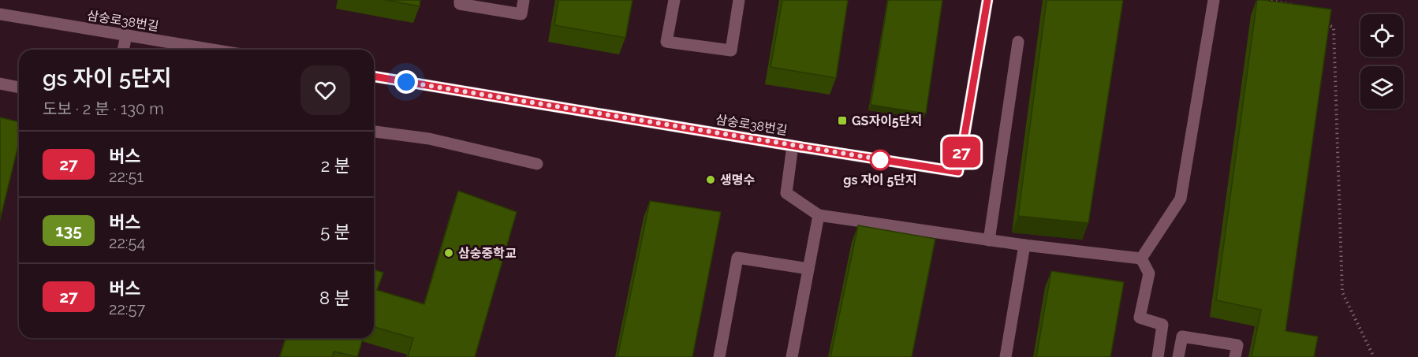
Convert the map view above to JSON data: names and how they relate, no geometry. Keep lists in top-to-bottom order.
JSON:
{
  "streets": {
    "street": ["삼숭로38번길"]
  },
  "places": {
    "transit": ["GS자이5단지"],
    "other": ["gs 자이 5단지", "생명수", "삼숭중학교"]
  },
  "lines": ["bus line 27"],
  "page": {
    "on_map": "27",
    "heading": ["gs 자이 5단지", "도보 · 2 분 · 130 m"],
    "list": [
      {
        "mark": "27",
        "name": "버스",
        "note": "22:51",
        "value": "2 분"
      },
      {
        "mark": "135",
        "name": "버스",
        "note": "22:54",
        "value": "5 분"
      },
      {
        "mark": "27",
        "name": "버스",
        "note": "22:57",
        "value": "8 분"
      }
    ]
  }
}
